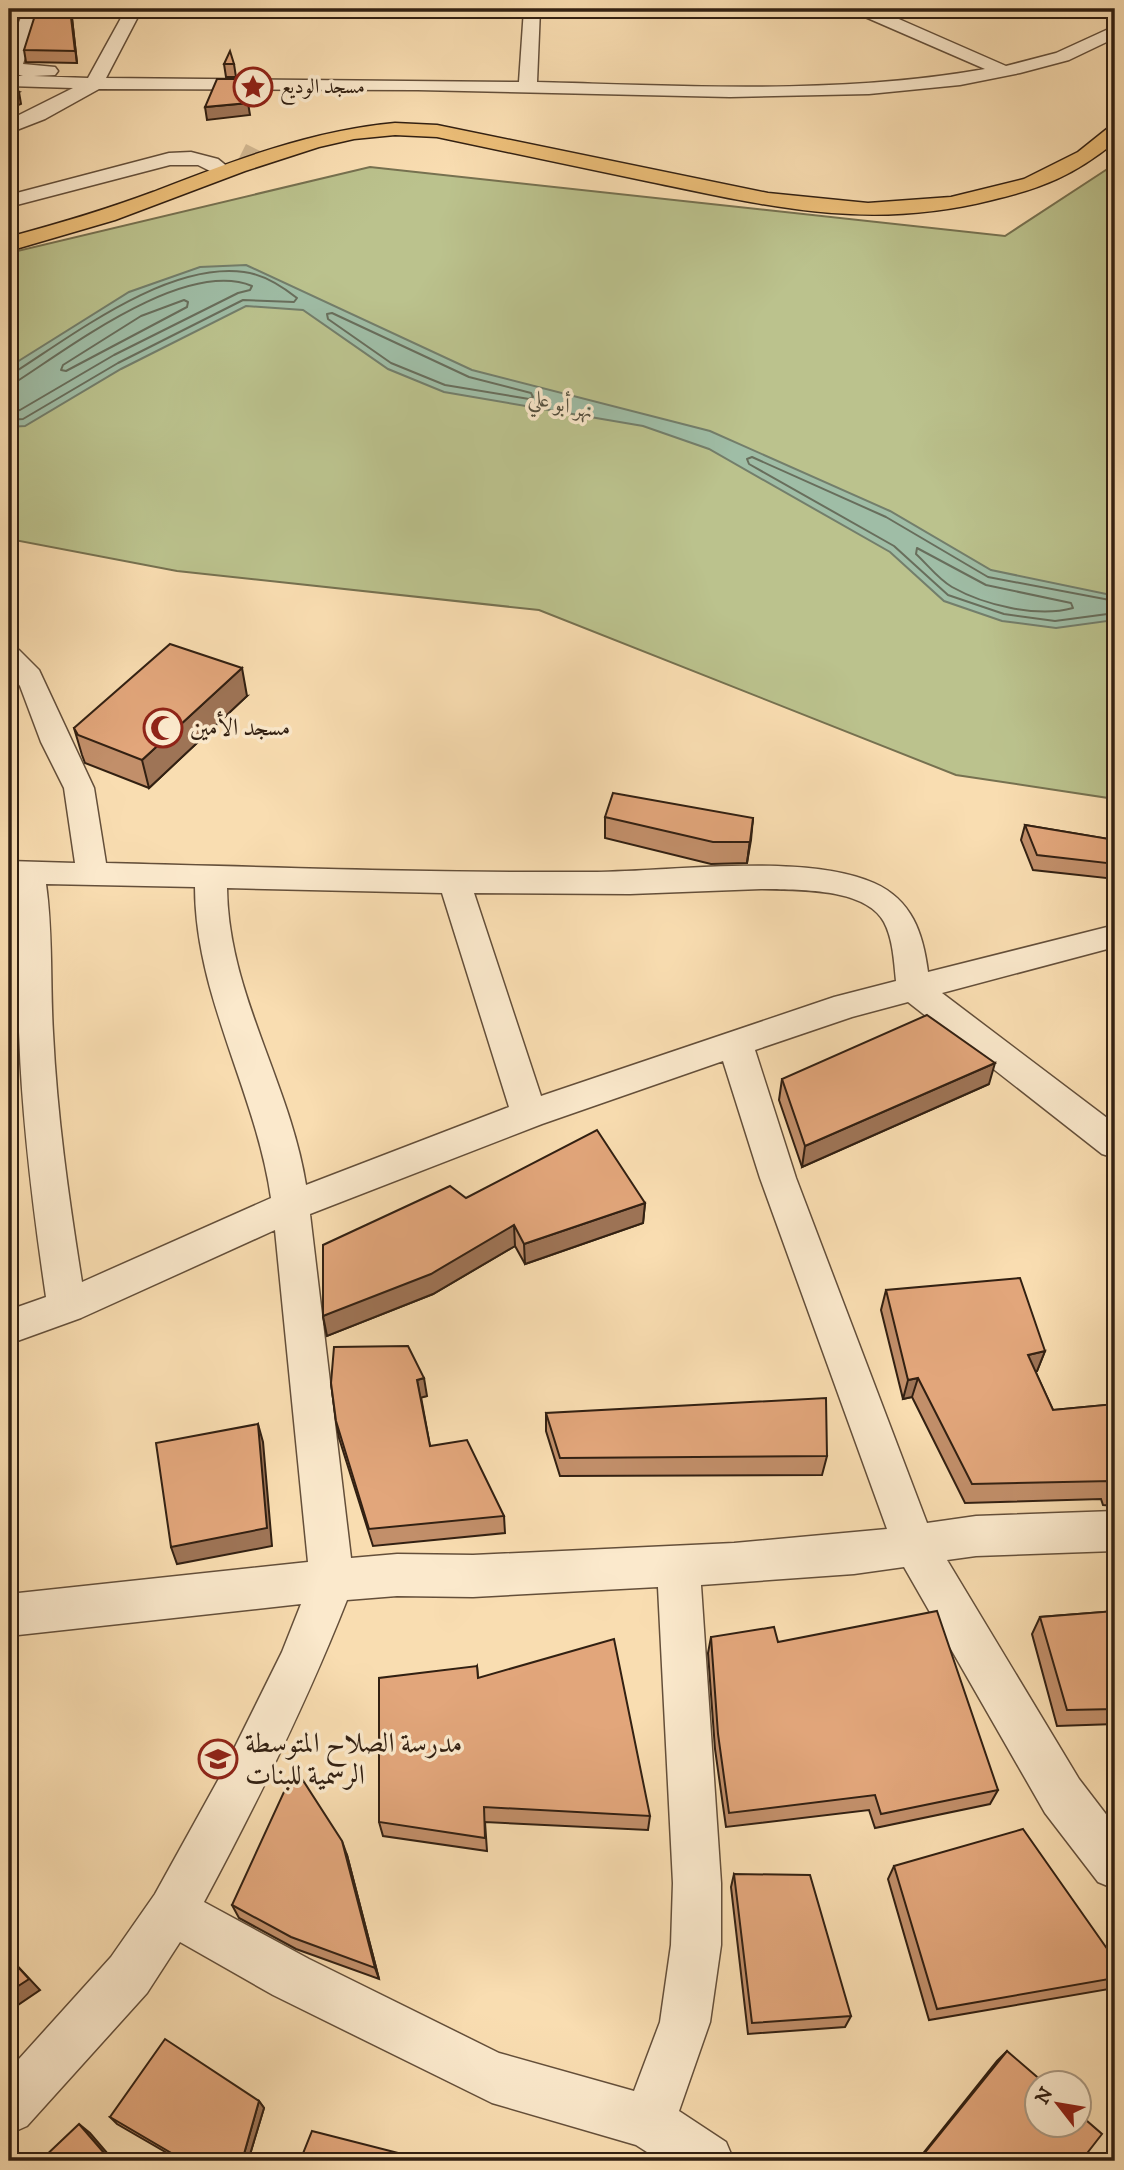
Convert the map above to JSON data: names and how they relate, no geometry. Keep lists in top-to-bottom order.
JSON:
{
  "water": ["نهر أبو علي"],
  "places": {
    "place": ["مسجد الوديع"],
    "mosque": ["مسجد الأمين"],
    "school or university": ["مدرسة الصلاح المتوسطة الرسمية للبنات"]
  },
  "north": "top left"
}
